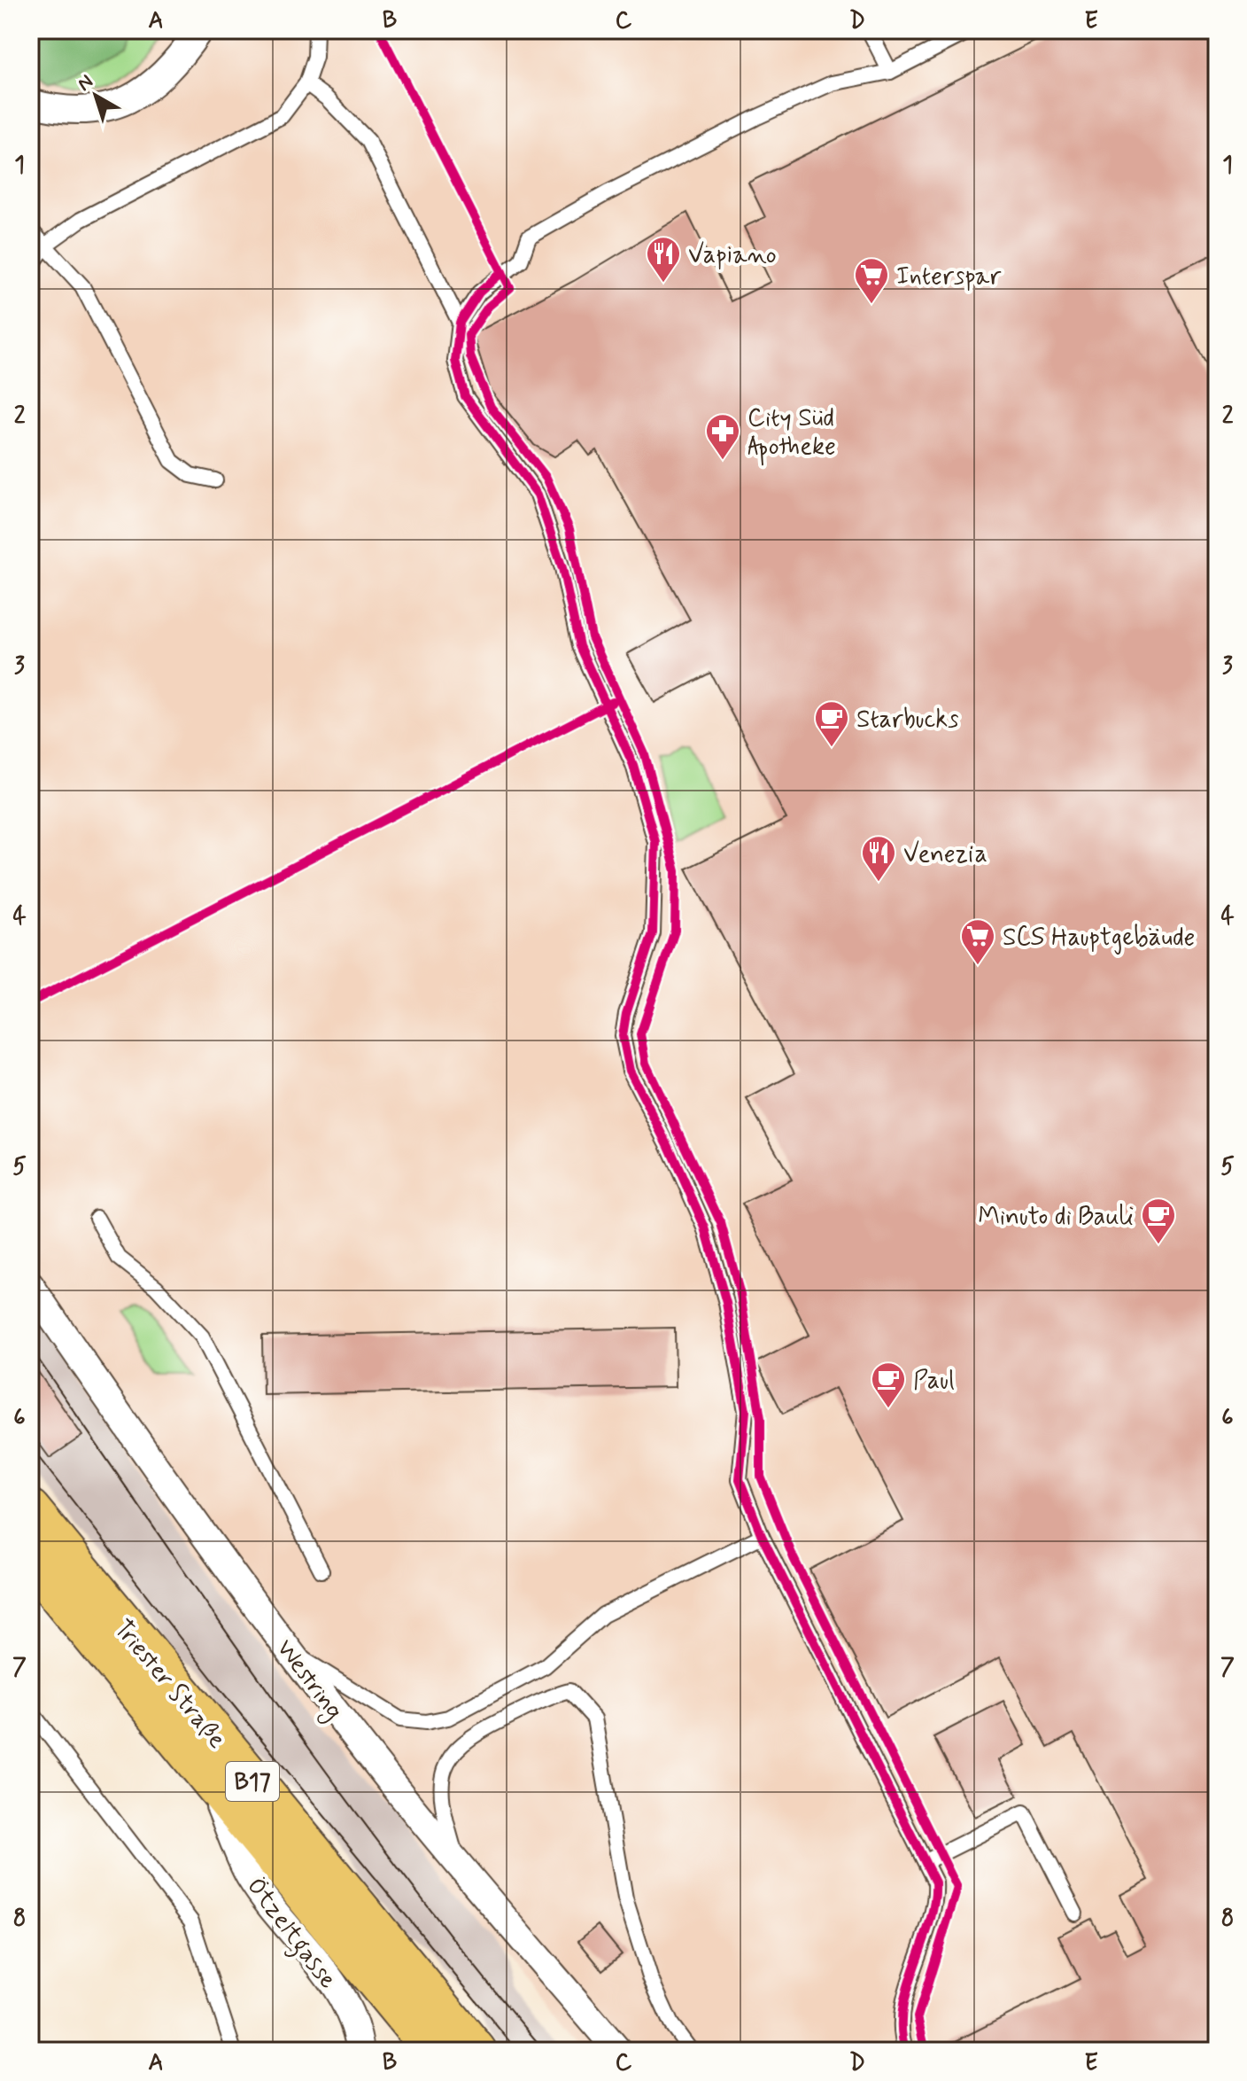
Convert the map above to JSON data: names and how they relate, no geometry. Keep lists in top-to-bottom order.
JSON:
{
  "streets": {
    "main road": ["Triester Straße", "B17"],
    "street": ["Westring", "Ötzeltgasse"]
  },
  "crossings": [
    ["Triester Straße", "Ötzeltgasse"]
  ],
  "places": {
    "restaurant": ["Vapiano", "Venezia"],
    "supermarket": ["Interspar", "SCS Hauptgebäude"],
    "pharmacy": ["City Süd Apotheke"],
    "cafe": ["Starbucks", "Minuto di Bauli", "Paul"]
  },
  "north": "top left",
  "grid": {
    "columns": [
      "A",
      "B",
      "C",
      "D",
      "E"
    ],
    "rows": [
      "1",
      "2",
      "3",
      "4",
      "5",
      "6",
      "7",
      "8"
    ]
  }
}
